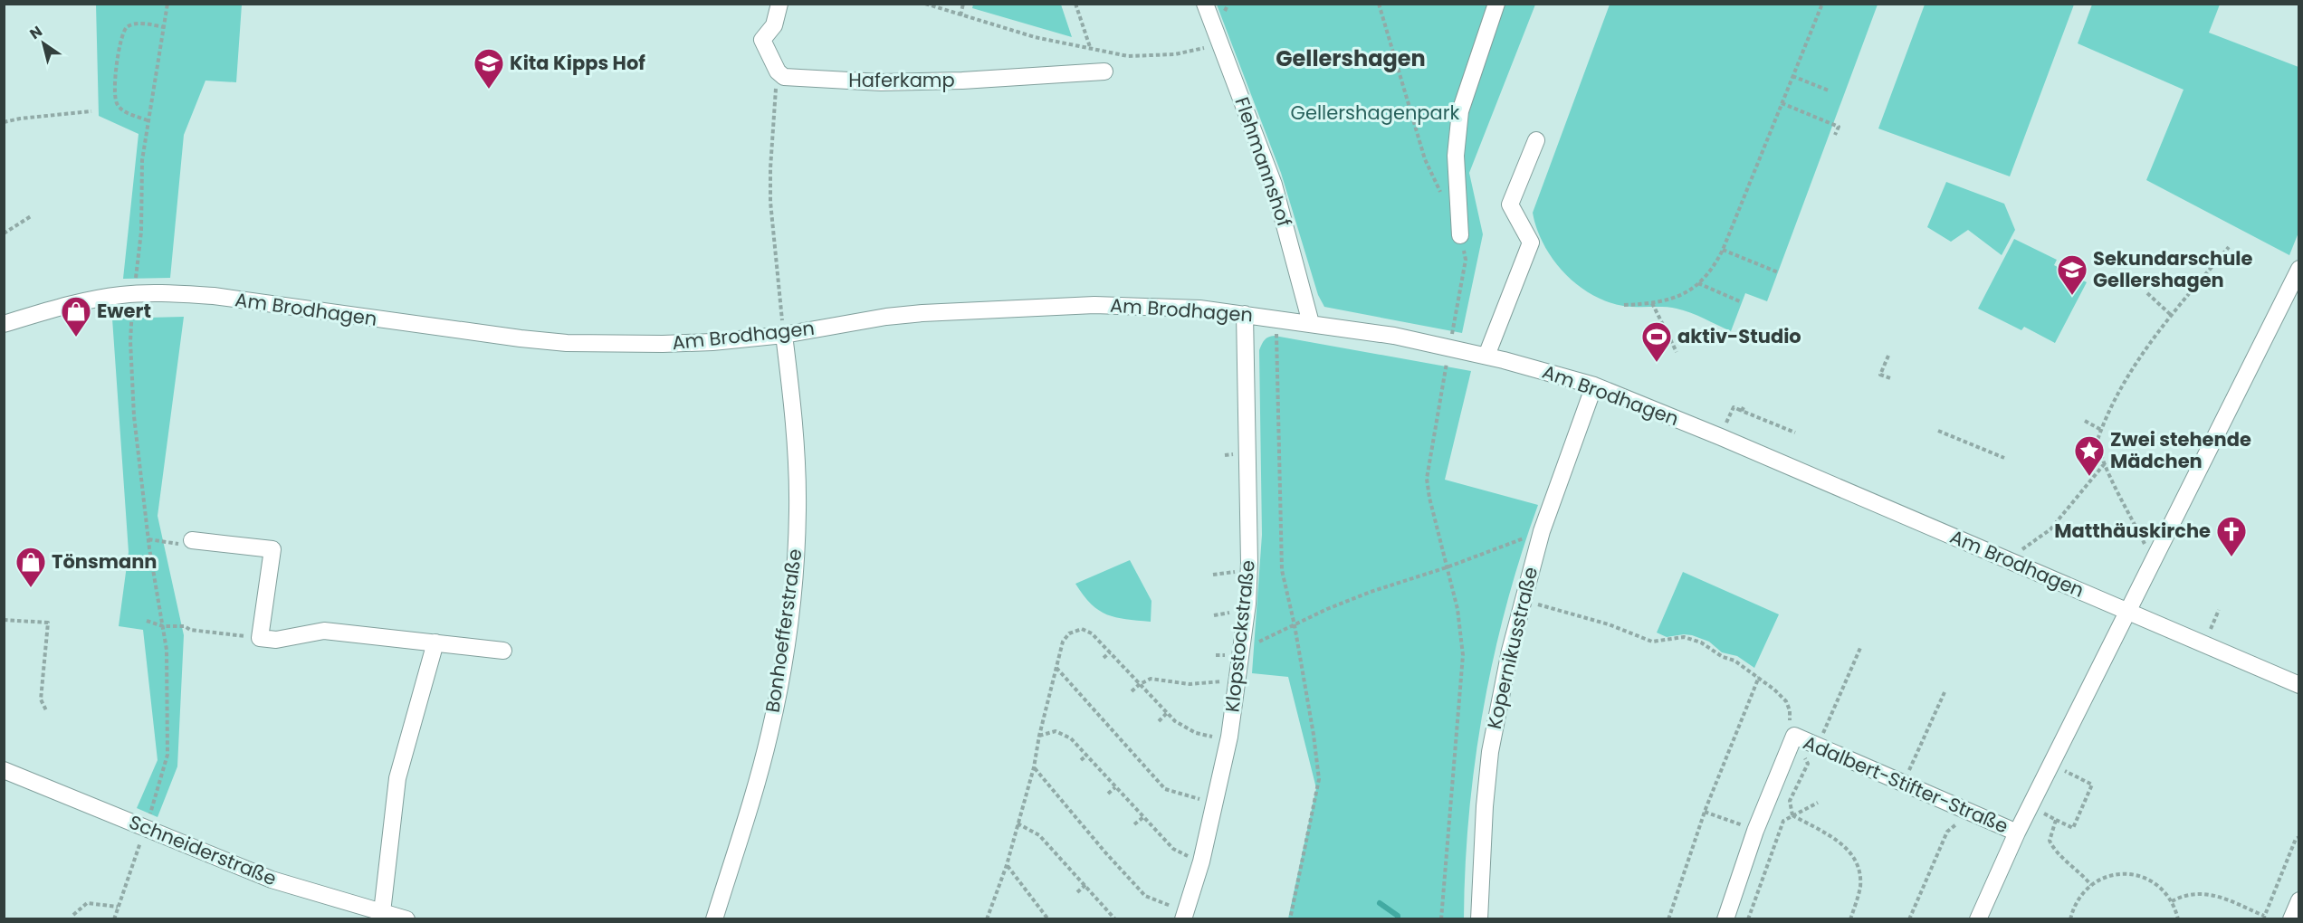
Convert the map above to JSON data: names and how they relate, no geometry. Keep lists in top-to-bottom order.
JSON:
{
  "streets": {
    "street": [
      "Haferkamp",
      "Flehmannshof",
      "Am Brodhagen",
      "Bonhoefferstraße",
      "Klopstockstraße",
      "Kopernikusstraße",
      "Adalbert-Stifter-Straße",
      "Schneiderstraße"
    ]
  },
  "crossings": [
    ["Flehmannshof", "Am Brodhagen"],
    ["Am Brodhagen", "Bonhoefferstraße"],
    ["Am Brodhagen", "Klopstockstraße"],
    ["Am Brodhagen", "Kopernikusstraße"]
  ],
  "districts": ["Gellershagen"],
  "parks": ["Gellershagenpark"],
  "places": {
    "school or university": ["Kita Kipps Hof", "Sekundarschule Gellershagen"],
    "shop": ["Ewert", "Tönsmann"],
    "sports": ["aktiv-Studio"],
    "place": ["Zwei stehende Mädchen"],
    "church": ["Matthäuskirche"]
  },
  "north": "top left"
}
